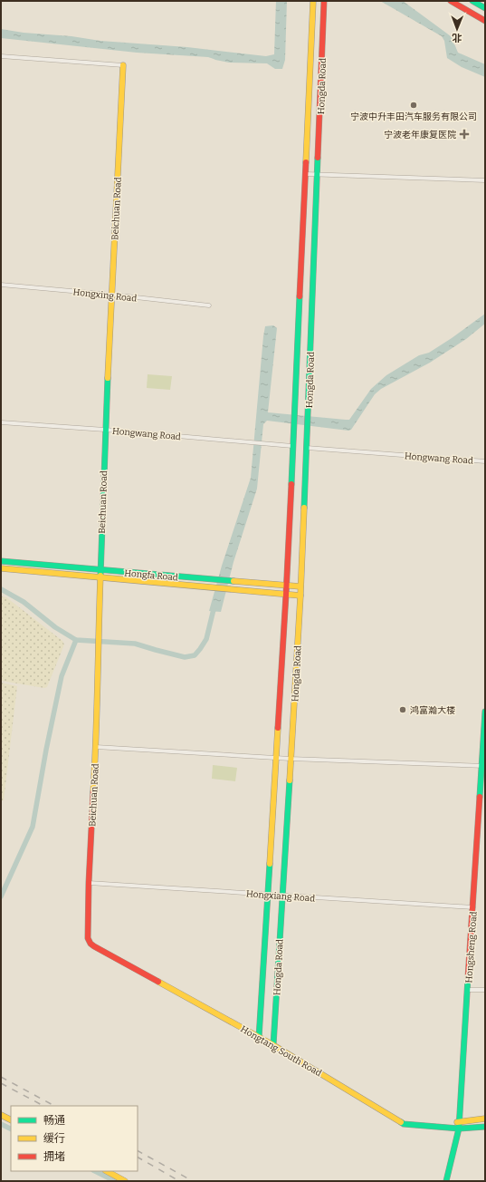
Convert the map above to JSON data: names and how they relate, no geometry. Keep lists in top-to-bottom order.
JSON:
{
  "streets": {
    "main road": [
      "Hongda Road",
      "Beichuan Road",
      "Hongfa Road",
      "Hongsheng Road",
      "Hongtang South Road"
    ],
    "street": ["Hongxing Road", "Hongwang Road", "Hongxiang Road"]
  },
  "crossings": [
    ["Hongda Road", "Hongwang Road"],
    ["Hongda Road", "Hongfa Road"],
    ["Hongda Road", "Hongxiang Road"],
    ["Hongda Road", "Hongtang South Road"],
    ["Beichuan Road", "Hongxing Road"],
    ["Beichuan Road", "Hongwang Road"],
    ["Beichuan Road", "Hongfa Road"],
    ["Beichuan Road", "Hongxiang Road"],
    ["Beichuan Road", "Hongtang South Road"],
    ["Hongxiang Road", "Hongsheng Road"],
    ["Hongsheng Road", "Hongtang South Road"]
  ],
  "places": {
    "other": ["宁波中升丰田汽车服务有限公司", "鸿富瀚大楼"],
    "health": ["宁波老年康复医院"]
  },
  "legend": ["畅通", "缓行", "拥堵"],
  "north": "bottom"
}
